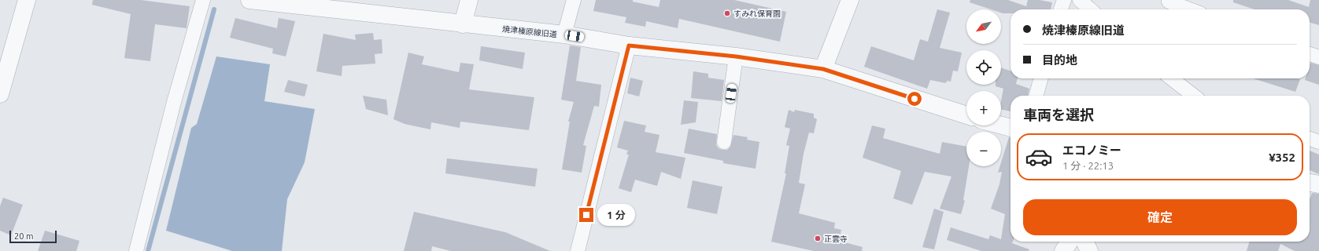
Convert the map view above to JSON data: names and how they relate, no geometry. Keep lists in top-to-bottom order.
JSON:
{
  "streets": {
    "street": ["焼津榛原線旧道"]
  },
  "places": ["すみれ保育園", "正雲寺"],
  "scale_bar": "20 m",
  "north": "bottom left",
  "page": {
    "map_buttons": ["+", "−"],
    "banner": ["焼津榛原線旧道", "目的地"],
    "heading": "車両を選択",
    "list": [
      {
        "name": "エコノミー",
        "note": "1 分 · 22:13",
        "value": "¥352"
      }
    ],
    "buttons": "確定",
    "bubble": "1 分",
    "scale": "20 m"
  }
}
